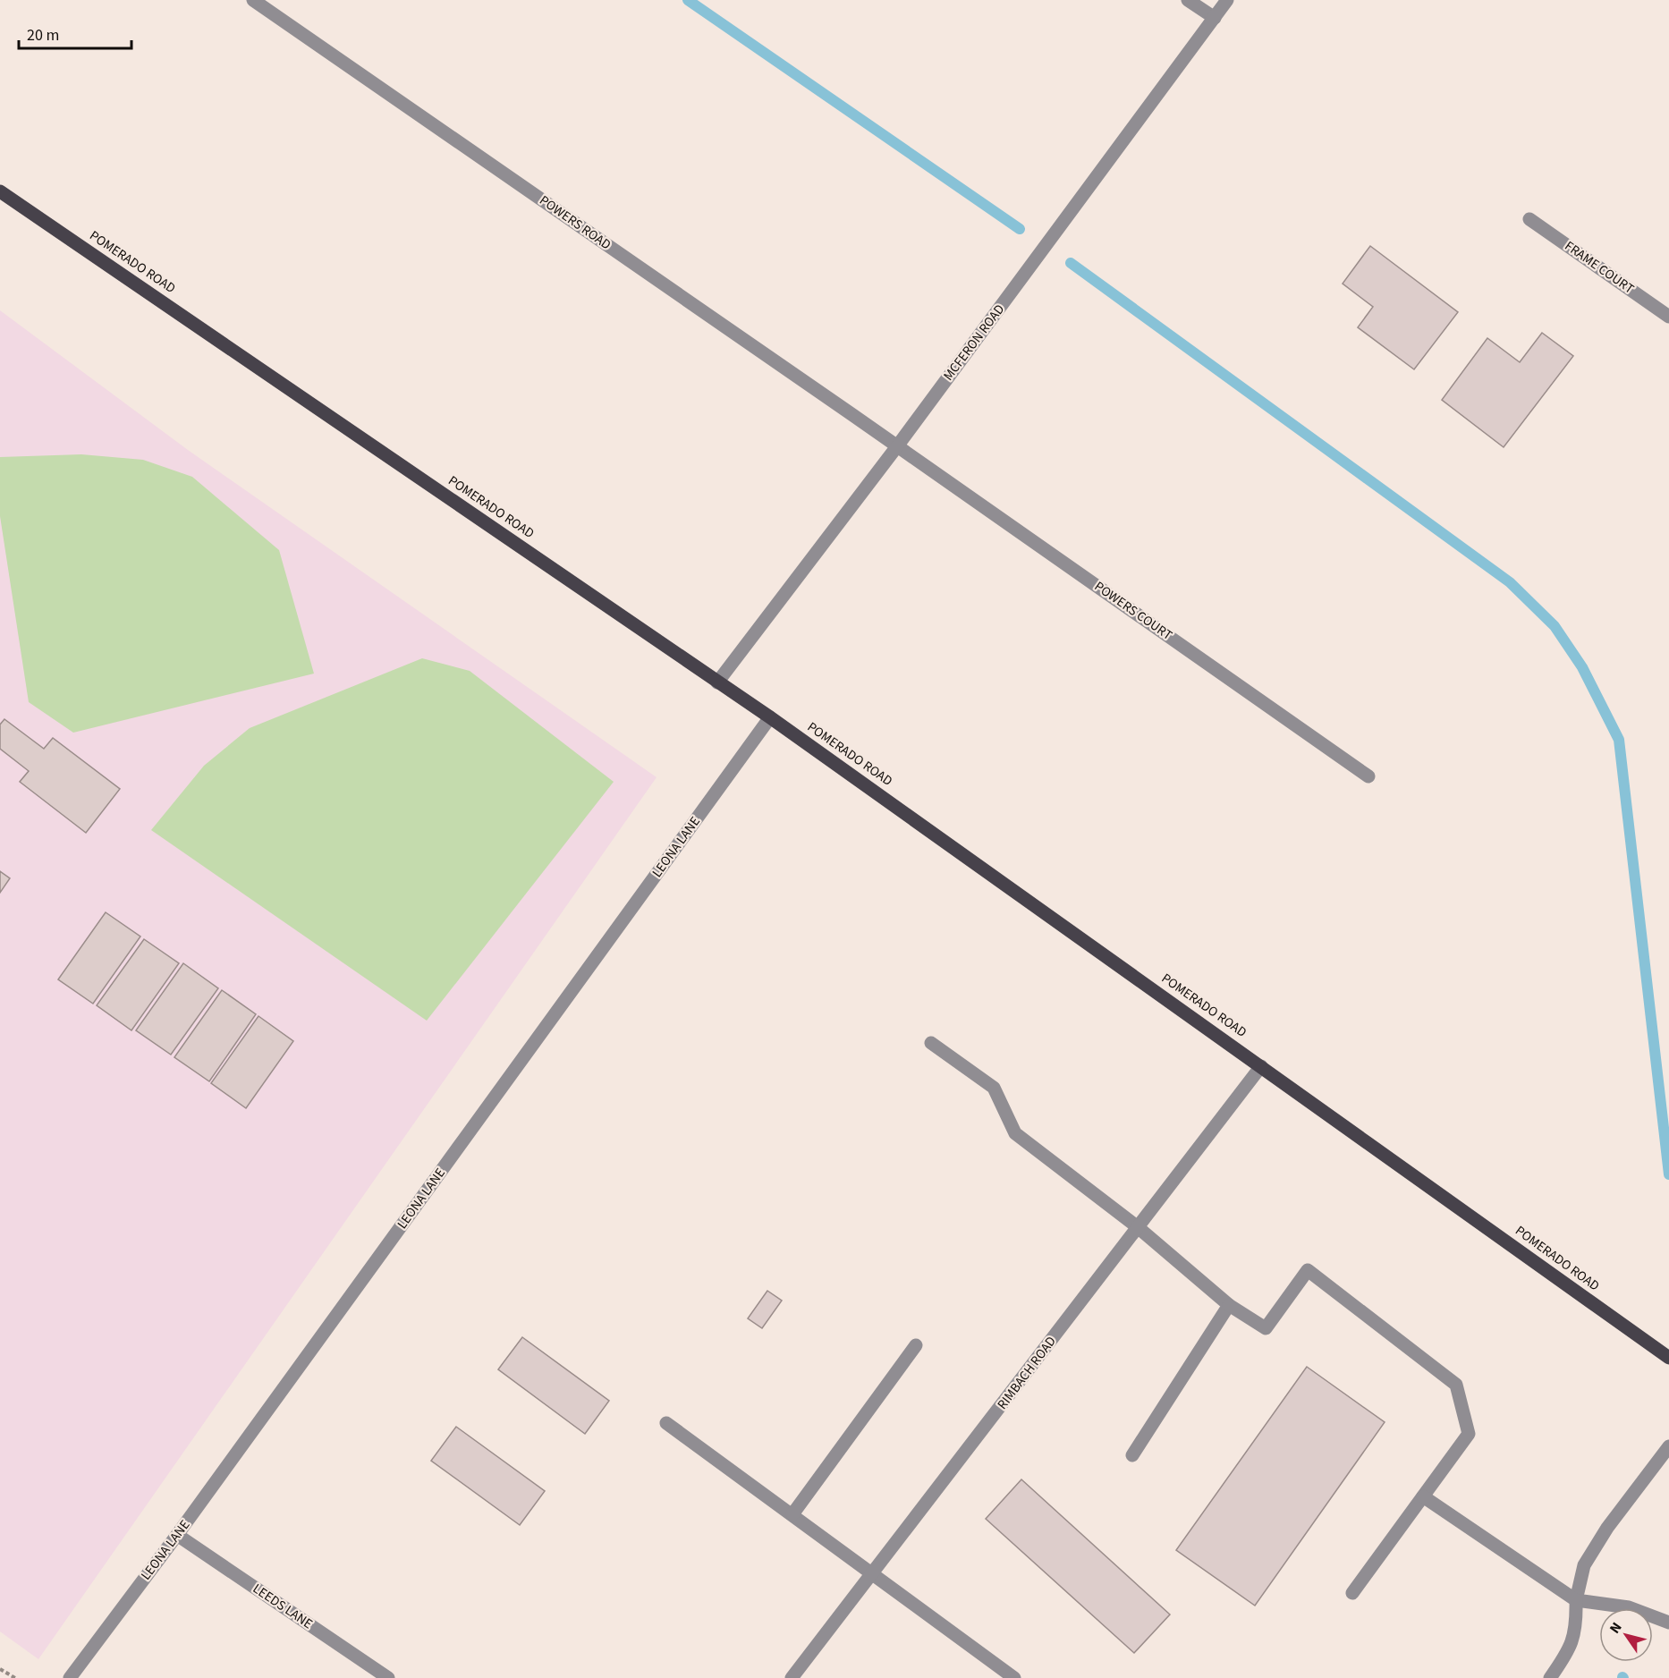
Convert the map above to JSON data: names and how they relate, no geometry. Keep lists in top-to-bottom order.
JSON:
{
  "streets": {
    "main road": ["POMERADO ROAD"],
    "street": [
      "POWERS ROAD",
      "FRAME COURT",
      "MCFERON ROAD",
      "POWERS COURT",
      "LEONA LANE",
      "RIMBACH ROAD",
      "LEEDS LANE"
    ]
  },
  "crossings": [
    ["POWERS ROAD", "MCFERON ROAD"],
    ["POWERS ROAD", "POWERS COURT"],
    ["POMERADO ROAD", "MCFERON ROAD"],
    ["POMERADO ROAD", "LEONA LANE"],
    ["POMERADO ROAD", "RIMBACH ROAD"],
    ["MCFERON ROAD", "POWERS COURT"],
    ["LEONA LANE", "LEEDS LANE"]
  ],
  "scale_bar": "20 m",
  "north": "top left"
}
